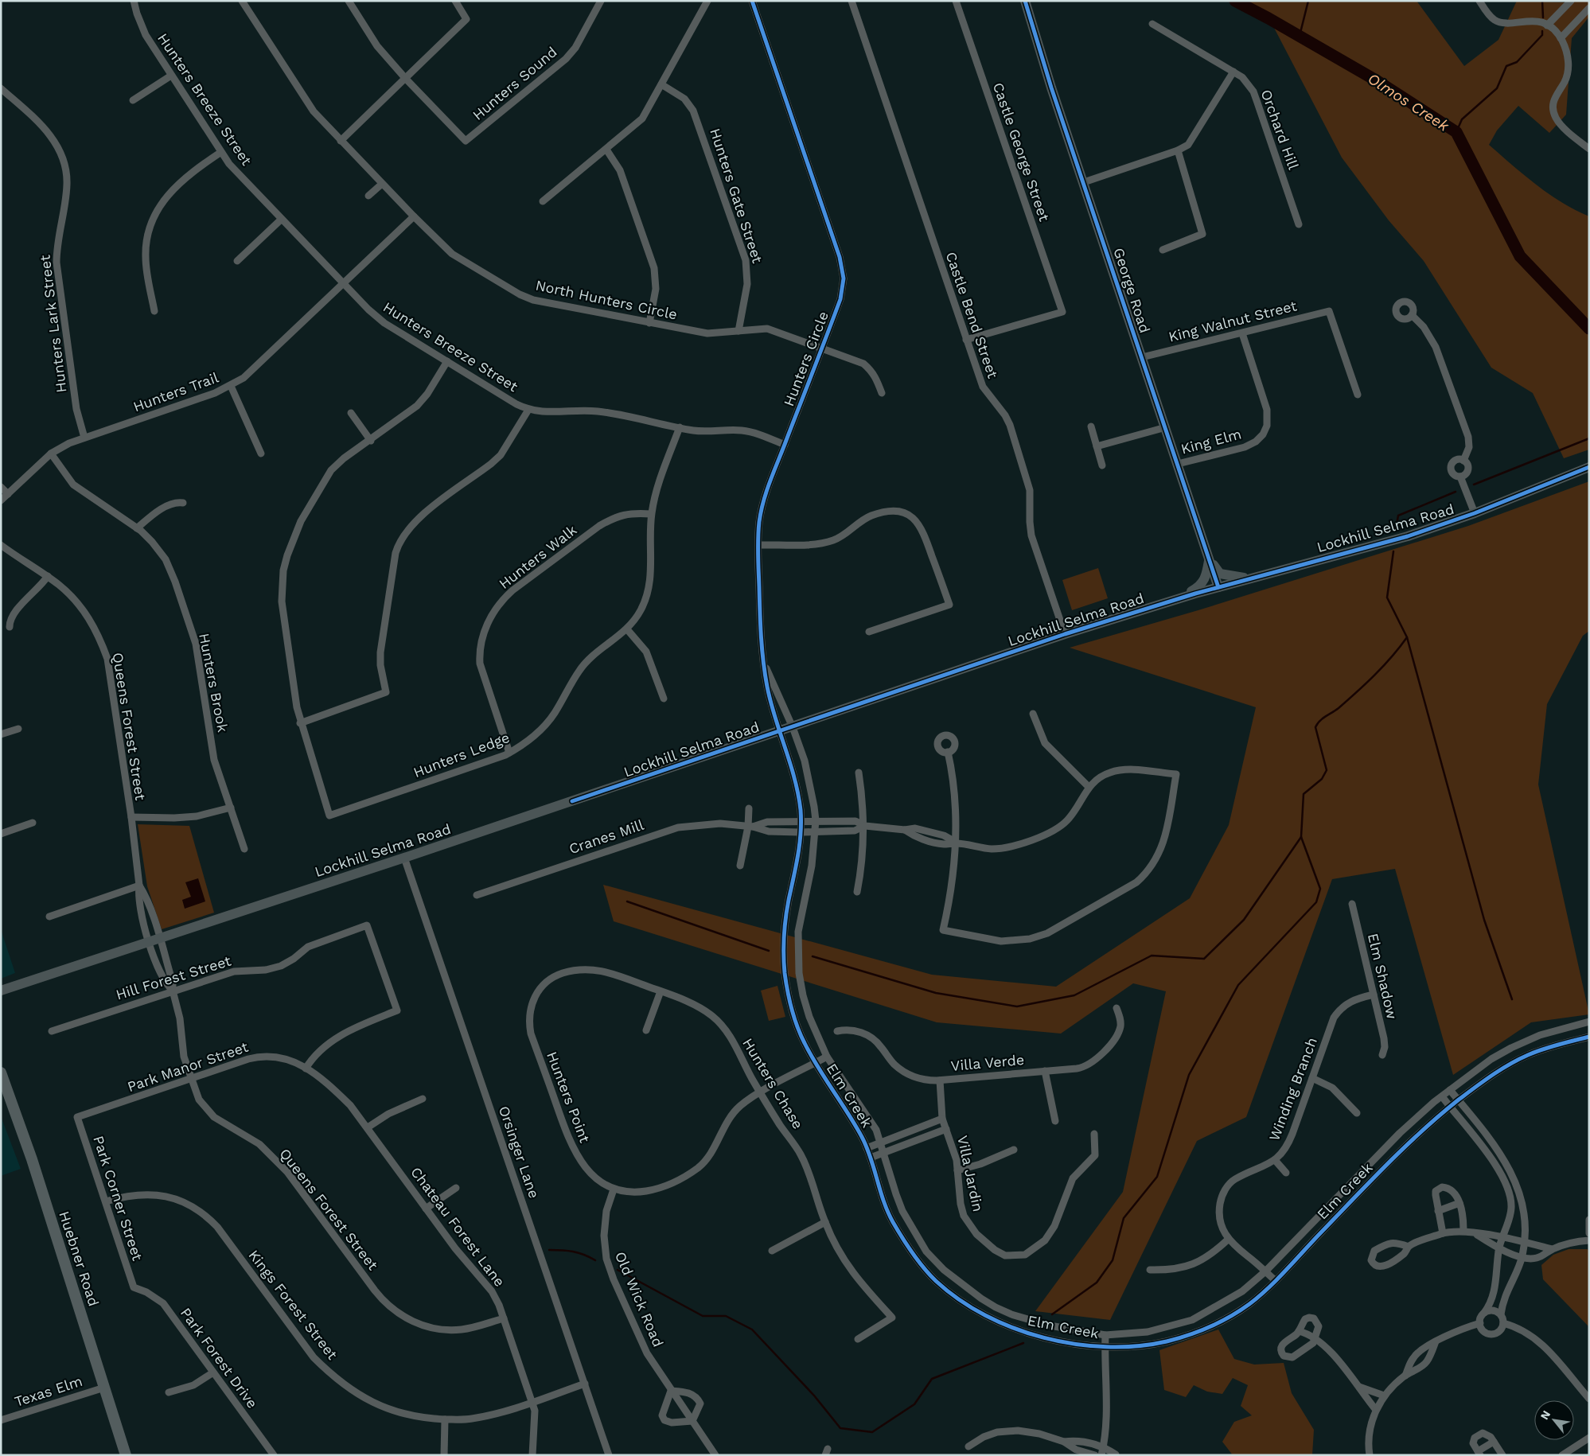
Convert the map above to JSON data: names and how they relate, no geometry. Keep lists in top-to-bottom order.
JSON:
{
  "streets": {
    "main road": ["George Road", "Lockhill Selma Road", "Huebner Road"],
    "street": [
      "Hunters Sound",
      "Hunters Breeze Street",
      "Orchard Hill",
      "Castle George Street",
      "Hunters Gate Street",
      "North Hunters Circle",
      "Castle Bend Street",
      "King Walnut Street",
      "Hunters Lark Street",
      "Hunters Circle",
      "Hunters Trail",
      "King Elm",
      "Hunters Walk",
      "Hunters Brook",
      "Queens Forest Street",
      "Hunters Ledge",
      "Cranes Mill",
      "Elm Shadow",
      "Hill Forest Street",
      "Villa Verde",
      "Park Manor Street",
      "Hunters Chase",
      "Winding Branch",
      "Elm Creek",
      "Hunters Point",
      "Orsinger Lane",
      "Villa Jardin",
      "Park Corner Street",
      "Chateau Forest Lane",
      "Old Wick Road",
      "Kings Forest Street",
      "Park Forest Drive",
      "Texas Elm"
    ]
  },
  "crossings": [
    ["Hunters Breeze Street", "Hunters Circle"],
    ["Hunters Breeze Street", "Hunters Trail"],
    ["Hunters Breeze Street", "Hunters Ledge"],
    ["Castle George Street", "Castle Bend Street"],
    ["Hunters Gate Street", "North Hunters Circle"],
    ["George Road", "King Walnut Street"],
    ["George Road", "King Elm"],
    ["George Road", "Lockhill Selma Road"],
    ["North Hunters Circle", "Hunters Circle"],
    ["North Hunters Circle", "Hunters Trail"],
    ["Castle Bend Street", "Lockhill Selma Road"],
    ["King Walnut Street", "King Elm"],
    ["Hunters Lark Street", "Hunters Trail"],
    ["Hunters Circle", "Lockhill Selma Road"],
    ["Hunters Circle", "Elm Creek"],
    ["Hunters Trail", "Hunters Brook"],
    ["Lockhill Selma Road", "Queens Forest Street"],
    ["Lockhill Selma Road", "Elm Creek"],
    ["Lockhill Selma Road", "Orsinger Lane"],
    ["Hunters Walk", "Hunters Ledge"],
    ["Queens Forest Street", "Hill Forest Street"],
    ["Queens Forest Street", "Park Manor Street"],
    ["Queens Forest Street", "Chateau Forest Lane"],
    ["Cranes Mill", "Elm Creek"],
    ["Elm Shadow", "Winding Branch"],
    ["Hill Forest Street", "Park Manor Street"],
    ["Hill Forest Street", "Chateau Forest Lane"],
    ["Villa Verde", "Villa Jardin"],
    ["Park Manor Street", "Park Corner Street"],
    ["Park Manor Street", "Chateau Forest Lane"],
    ["Hunters Chase", "Hunters Point"],
    ["Winding Branch", "Elm Creek"],
    ["Elm Creek", "Hunters Point"],
    ["Hunters Point", "Old Wick Road"],
    ["Orsinger Lane", "Kings Forest Street"],
    ["Park Corner Street", "Kings Forest Street"],
    ["Park Corner Street", "Park Forest Drive"],
    ["Chateau Forest Lane", "Kings Forest Street"],
    ["Huebner Road", "Texas Elm"]
  ],
  "water": ["Olmos Creek"],
  "north": "top left"
}
